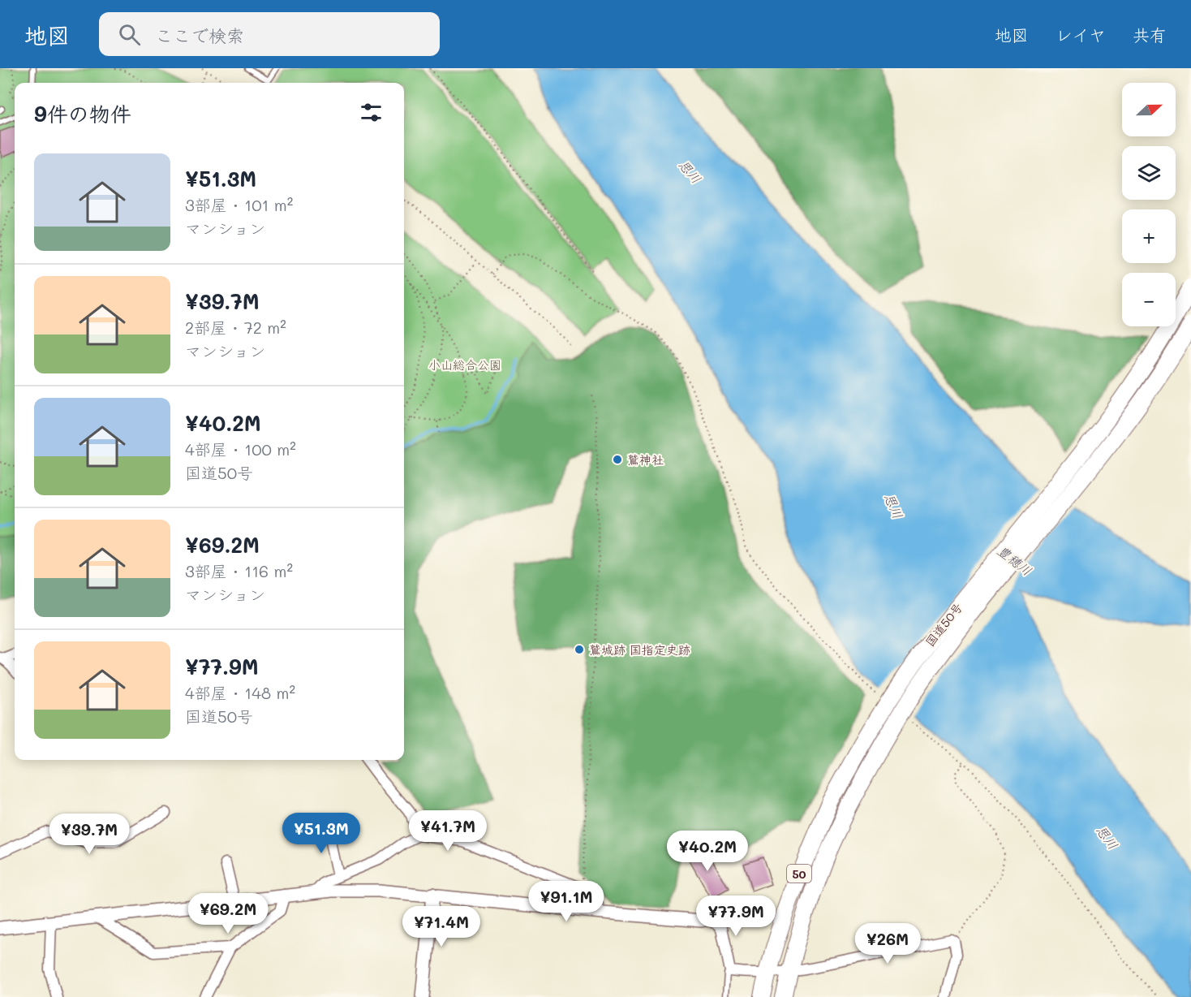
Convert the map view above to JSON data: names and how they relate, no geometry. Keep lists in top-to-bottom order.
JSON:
{
  "streets": {
    "highway": ["国道50号", "50"]
  },
  "water": ["思川", "豊穂川"],
  "parks": ["小山総合公園"],
  "places": ["鷲神社", "鷲城跡 国指定史跡"],
  "north": "right",
  "page": {
    "header": "地図",
    "search": "ここで検索",
    "nav": ["地図", "レイヤ", "共有"],
    "map_buttons": ["+", "−"],
    "heading": "9件の物件",
    "list": [
      {
        "name": "¥51.3M",
        "note": "3部屋 · 101 m² · マンション"
      },
      {
        "name": "¥39.7M",
        "note": "2部屋 · 72 m² · マンション"
      },
      {
        "name": "¥40.2M",
        "note": "4部屋 · 100 m² · 国道50号"
      },
      {
        "name": "¥69.2M",
        "note": "3部屋 · 116 m² · マンション"
      },
      {
        "name": "¥77.9M",
        "note": "4部屋 · 148 m² · 国道50号"
      }
    ],
    "price": [
      "¥41.7M",
      "¥51.3M",
      "¥39.7M",
      "¥40.2M",
      "¥91.1M",
      "¥69.2M",
      "¥77.9M",
      "¥71.4M",
      "¥26M"
    ]
  }
}
